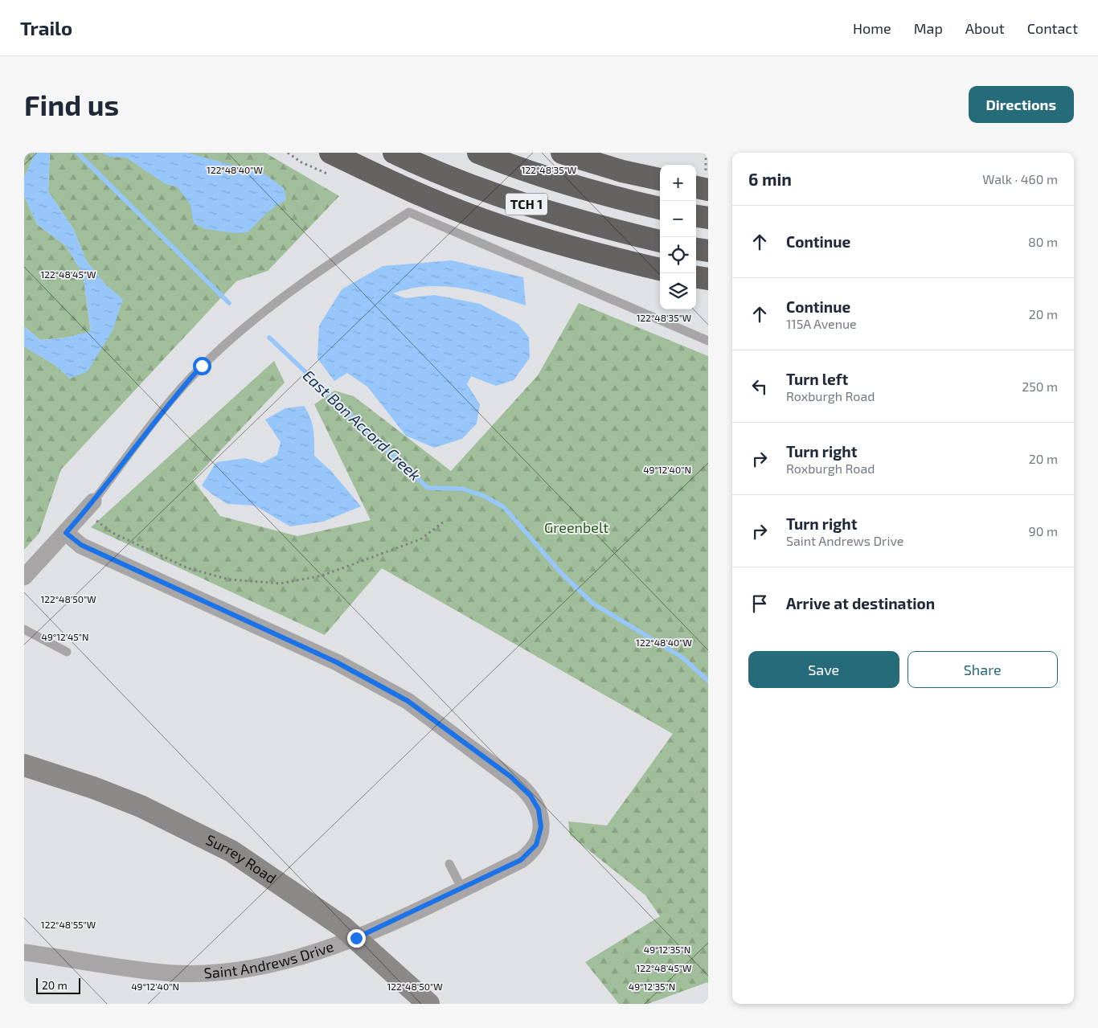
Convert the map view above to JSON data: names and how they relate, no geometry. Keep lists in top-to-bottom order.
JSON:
{
  "streets": {
    "highway": ["TCH 1"],
    "street": ["Surrey Road", "Saint Andrews Drive"]
  },
  "crossings": [
    ["Surrey Road", "Saint Andrews Drive"]
  ],
  "water": ["East Bon Accord Creek"],
  "parks": ["Greenbelt"],
  "scale_bar": "20 m",
  "page": {
    "header": "Trailo",
    "nav": [
      "Home",
      "Map",
      "About",
      "Contact"
    ],
    "buttons": [
      "Directions",
      ["Save", "Share"]
    ],
    "title": "Find us",
    "heading": ["6 min", "Walk · 460 m"],
    "map_buttons": ["+", "−"],
    "list": [
      ["Continue", "80 m"],
      ["Continue", "115A Avenue", "20 m"],
      ["Turn left", "Roxburgh Road", "250 m"],
      ["Turn right", "Roxburgh Road", "20 m"],
      ["Turn right", "Saint Andrews Drive", "90 m"],
      "Arrive at destination"
    ],
    "scale": "20 m"
  },
  "coordinates": [
    "122°48'40\"W",
    "122°48'35\"W",
    "122°48'45\"W",
    "49°12'40\"N",
    "122°48'50\"W",
    "49°12'45\"N",
    "122°48'55\"W",
    "49°12'35\"N"
  ]
}
